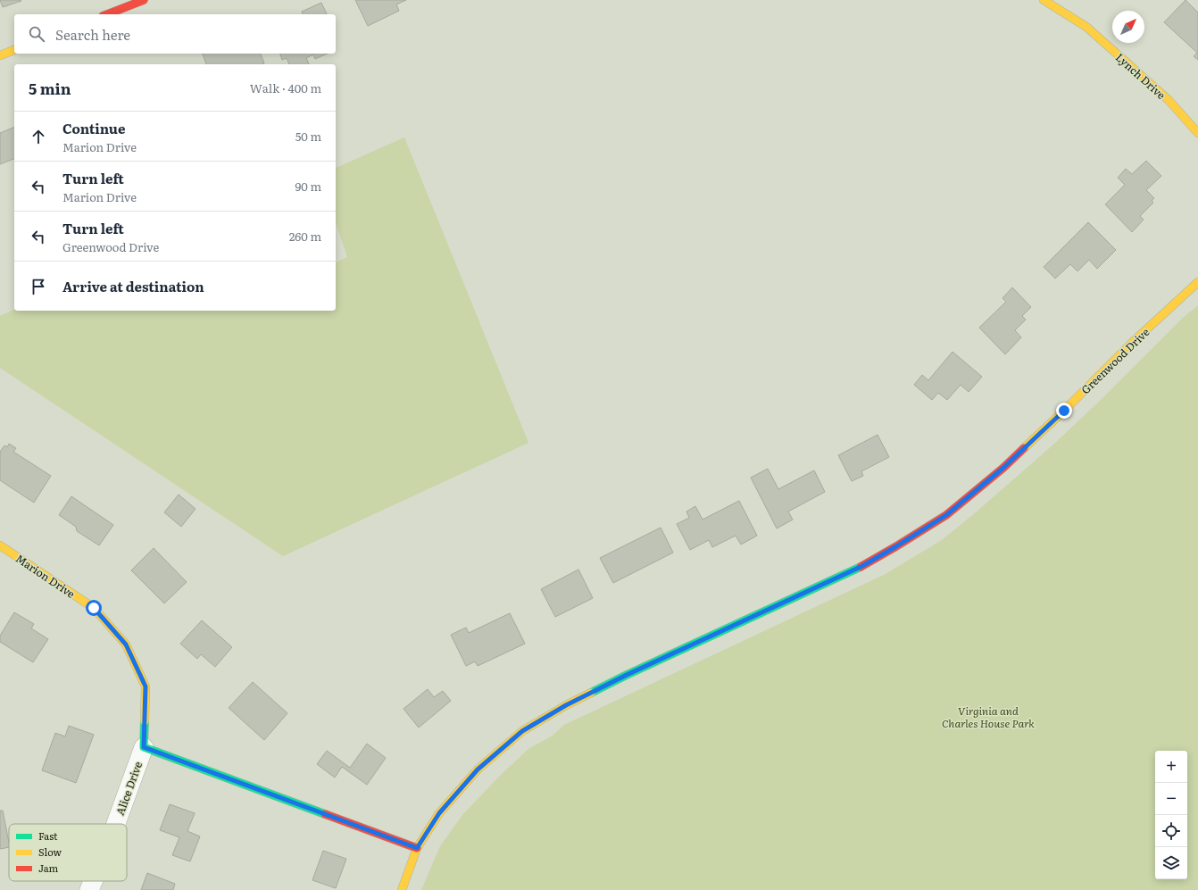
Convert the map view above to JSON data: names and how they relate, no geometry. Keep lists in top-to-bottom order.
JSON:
{
  "streets": {
    "street": [
      "Lynch Drive",
      "Greenwood Drive",
      "Marion Drive",
      "Alice Drive"
    ]
  },
  "crossings": [
    ["Marion Drive", "Alice Drive"]
  ],
  "parks": ["Virginia and Charles House Park"],
  "legend": ["Fast", "Slow", "Jam"],
  "north": "top right",
  "page": {
    "search": "Search here",
    "heading": ["5 min", "Walk · 400 m"],
    "list": [
      ["Continue", "Marion Drive", "50 m"],
      ["Turn left", "Marion Drive", "90 m"],
      ["Turn left", "Greenwood Drive", "260 m"],
      "Arrive at destination"
    ],
    "map_buttons": ["+", "−"]
  }
}
